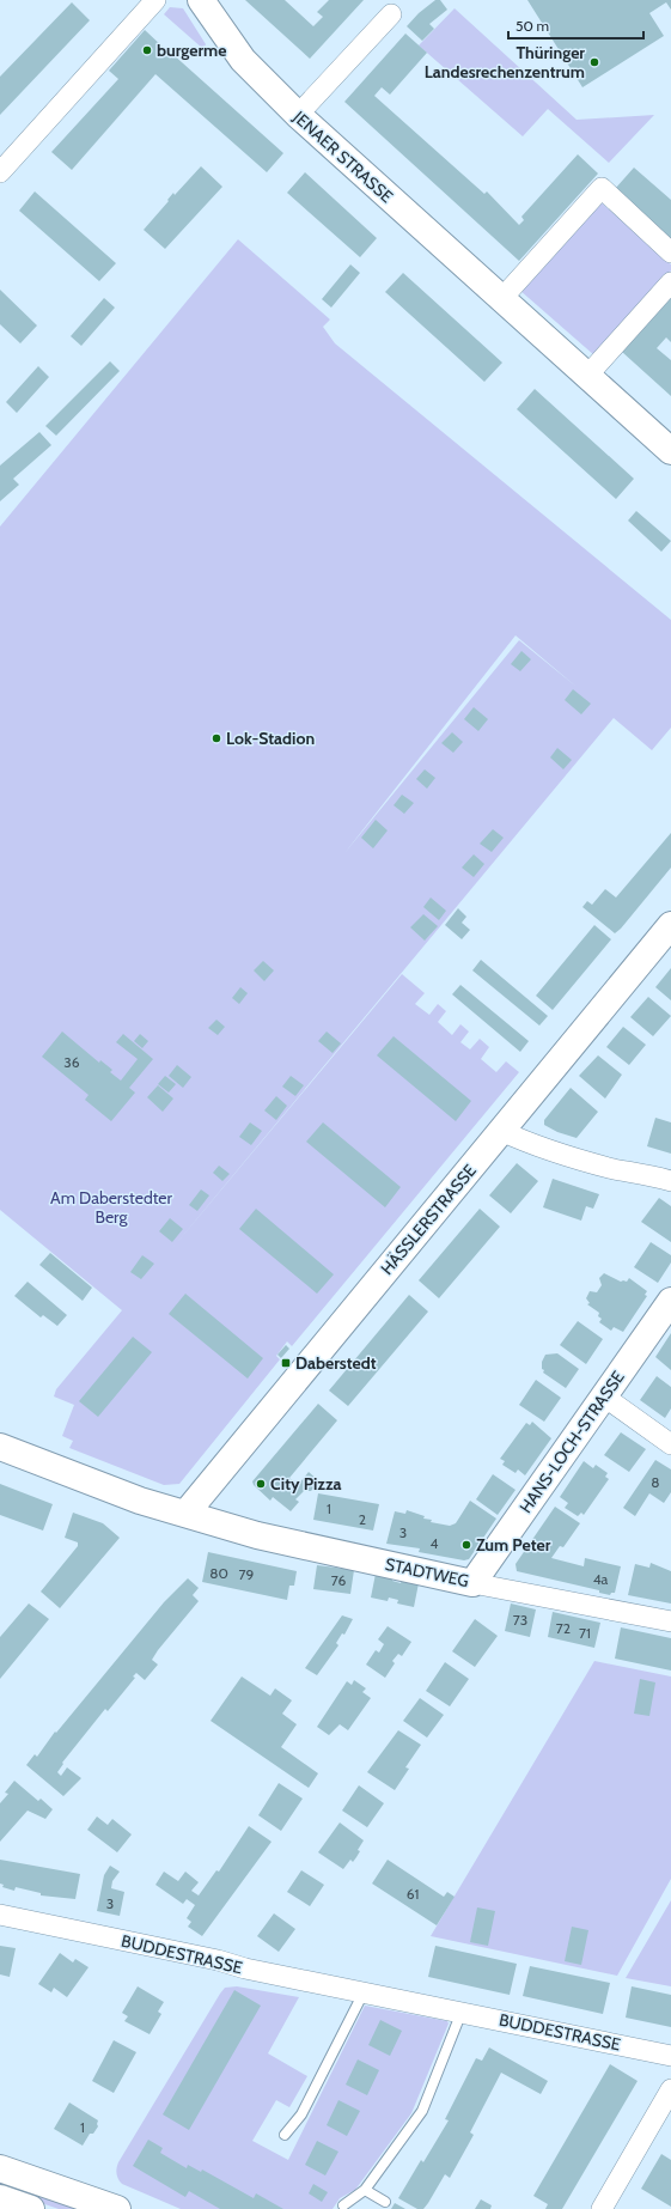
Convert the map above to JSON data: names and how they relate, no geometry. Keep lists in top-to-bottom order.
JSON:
{
  "streets": {
    "street": [
      "JENAER STRASSE",
      "HÄSSLERSTRASSE",
      "HANS-LOCH-STRASSE",
      "STADTWEG",
      "BUDDESTRASSE"
    ]
  },
  "crossings": [
    ["HÄSSLERSTRASSE", "STADTWEG"],
    ["HANS-LOCH-STRASSE", "STADTWEG"]
  ],
  "parks": ["Am Daberstedter Berg"],
  "places": {
    "other": [
      "burgerme",
      "Thüringer Landesrechenzentrum",
      "Lok-Stadion",
      "City Pizza",
      "Zum Peter"
    ],
    "transit": ["Daberstedt"]
  },
  "house_numbers": [
    "36",
    "8",
    "1",
    "2",
    "3",
    "4",
    "80",
    "79",
    "4a",
    "76",
    "73",
    "72",
    "71",
    "61",
    "3",
    "1"
  ],
  "scale_bar": "50 m"
}
